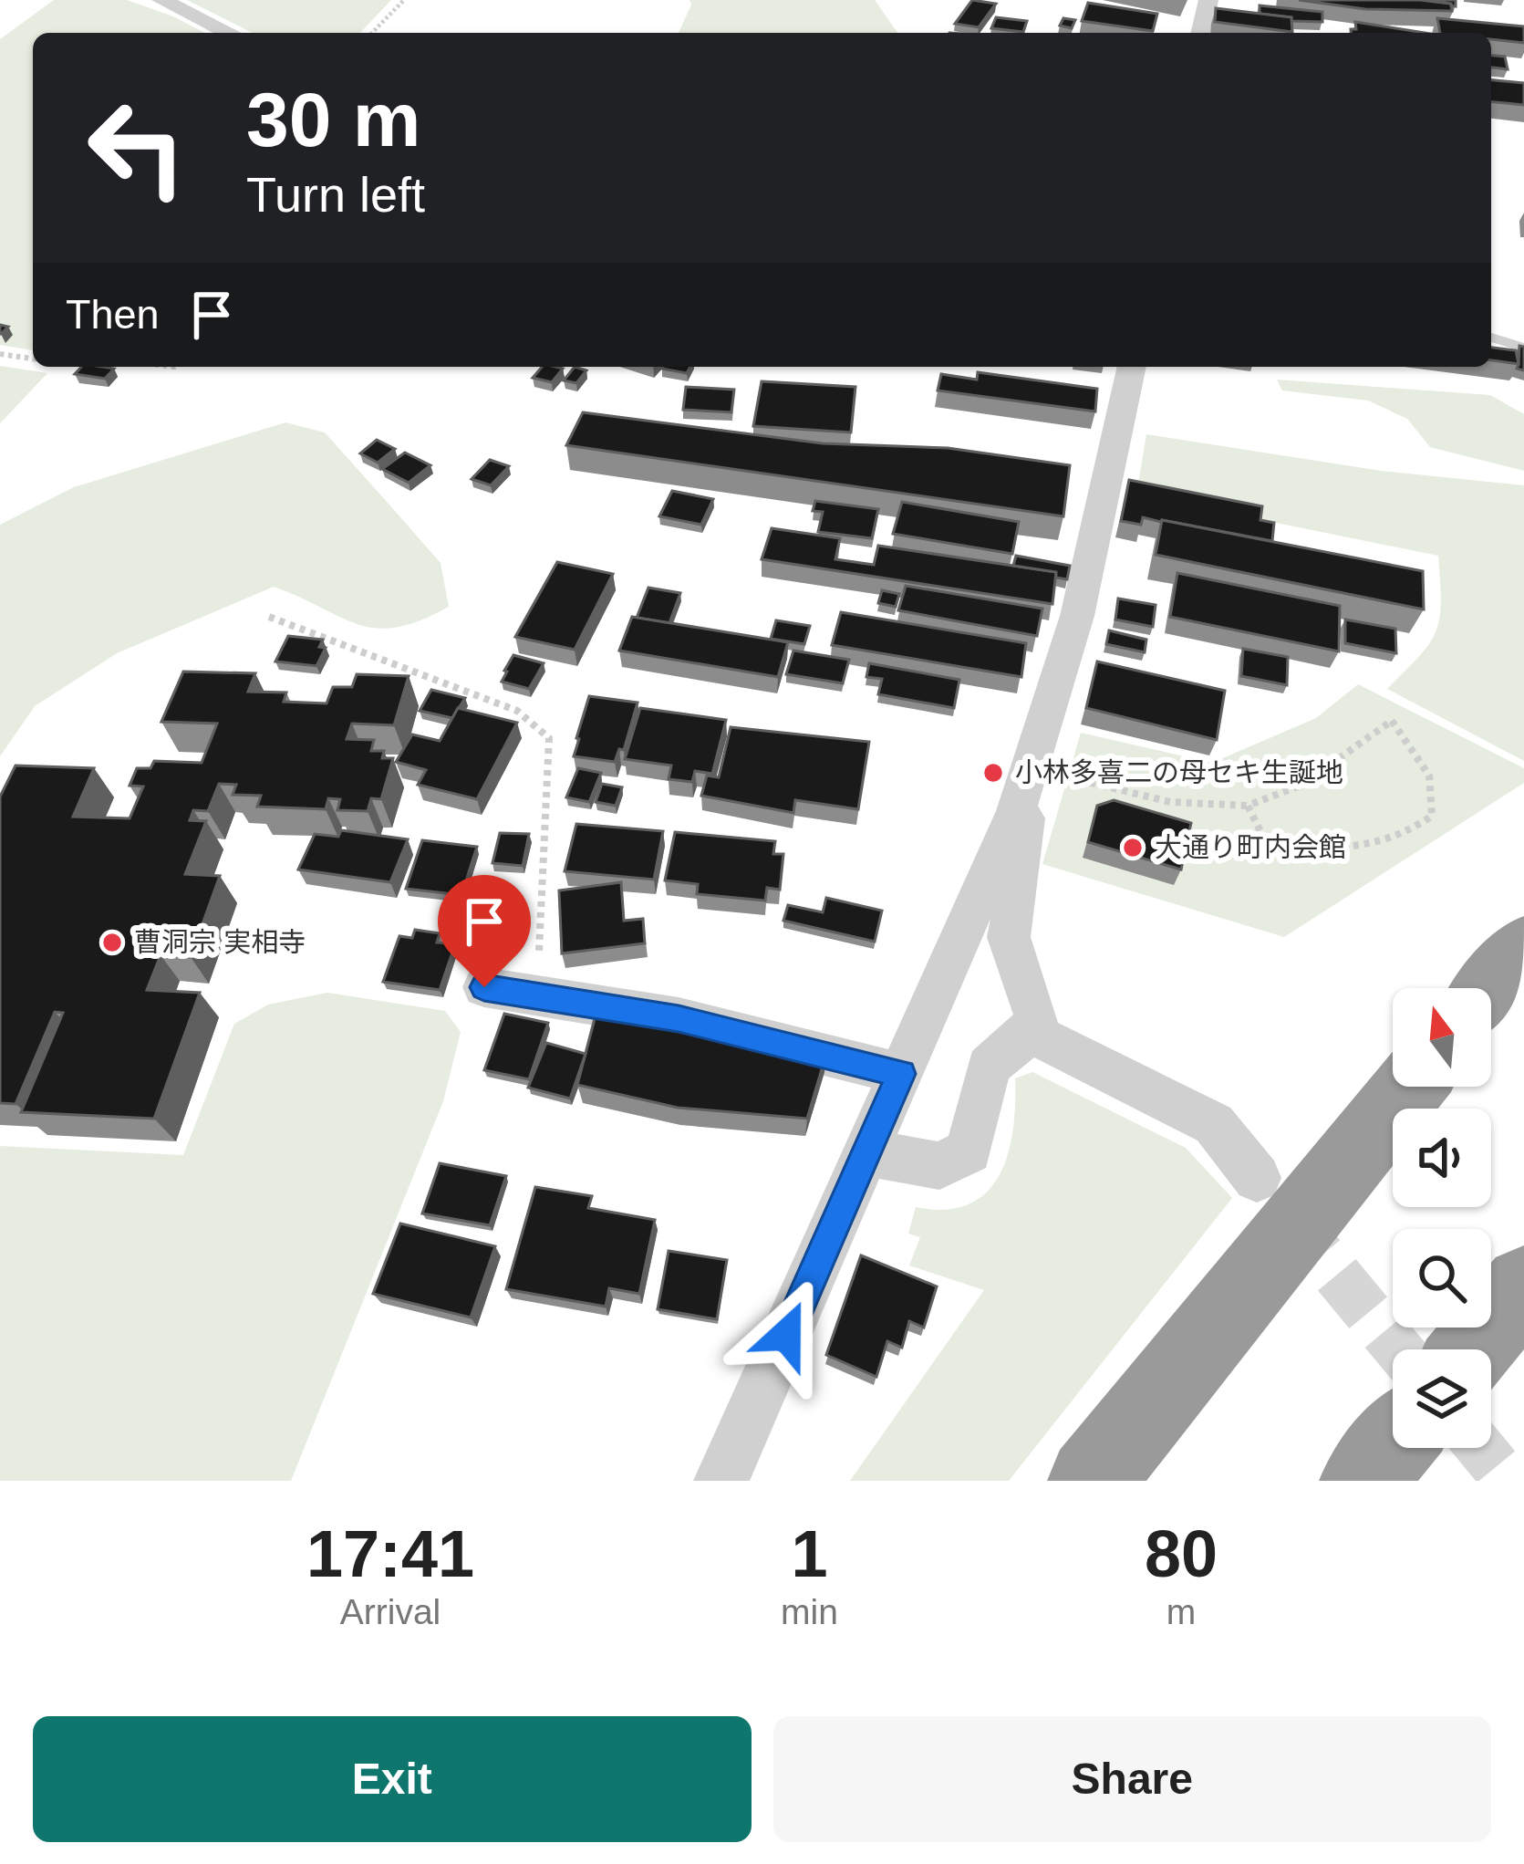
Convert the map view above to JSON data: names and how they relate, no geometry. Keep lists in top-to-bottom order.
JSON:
{
  "places": ["小林多喜二の母セキ生誕地", "大通り町内会館", "曹洞宗 実相寺"],
  "north": "top",
  "page": {
    "turn": ["30 m", "Turn left"],
    "then": "Then",
    "eta": [
      "17:41",
      "Arrival",
      "1",
      "min",
      "80",
      "m"
    ],
    "buttons": ["Exit", "Share"]
  }
}
